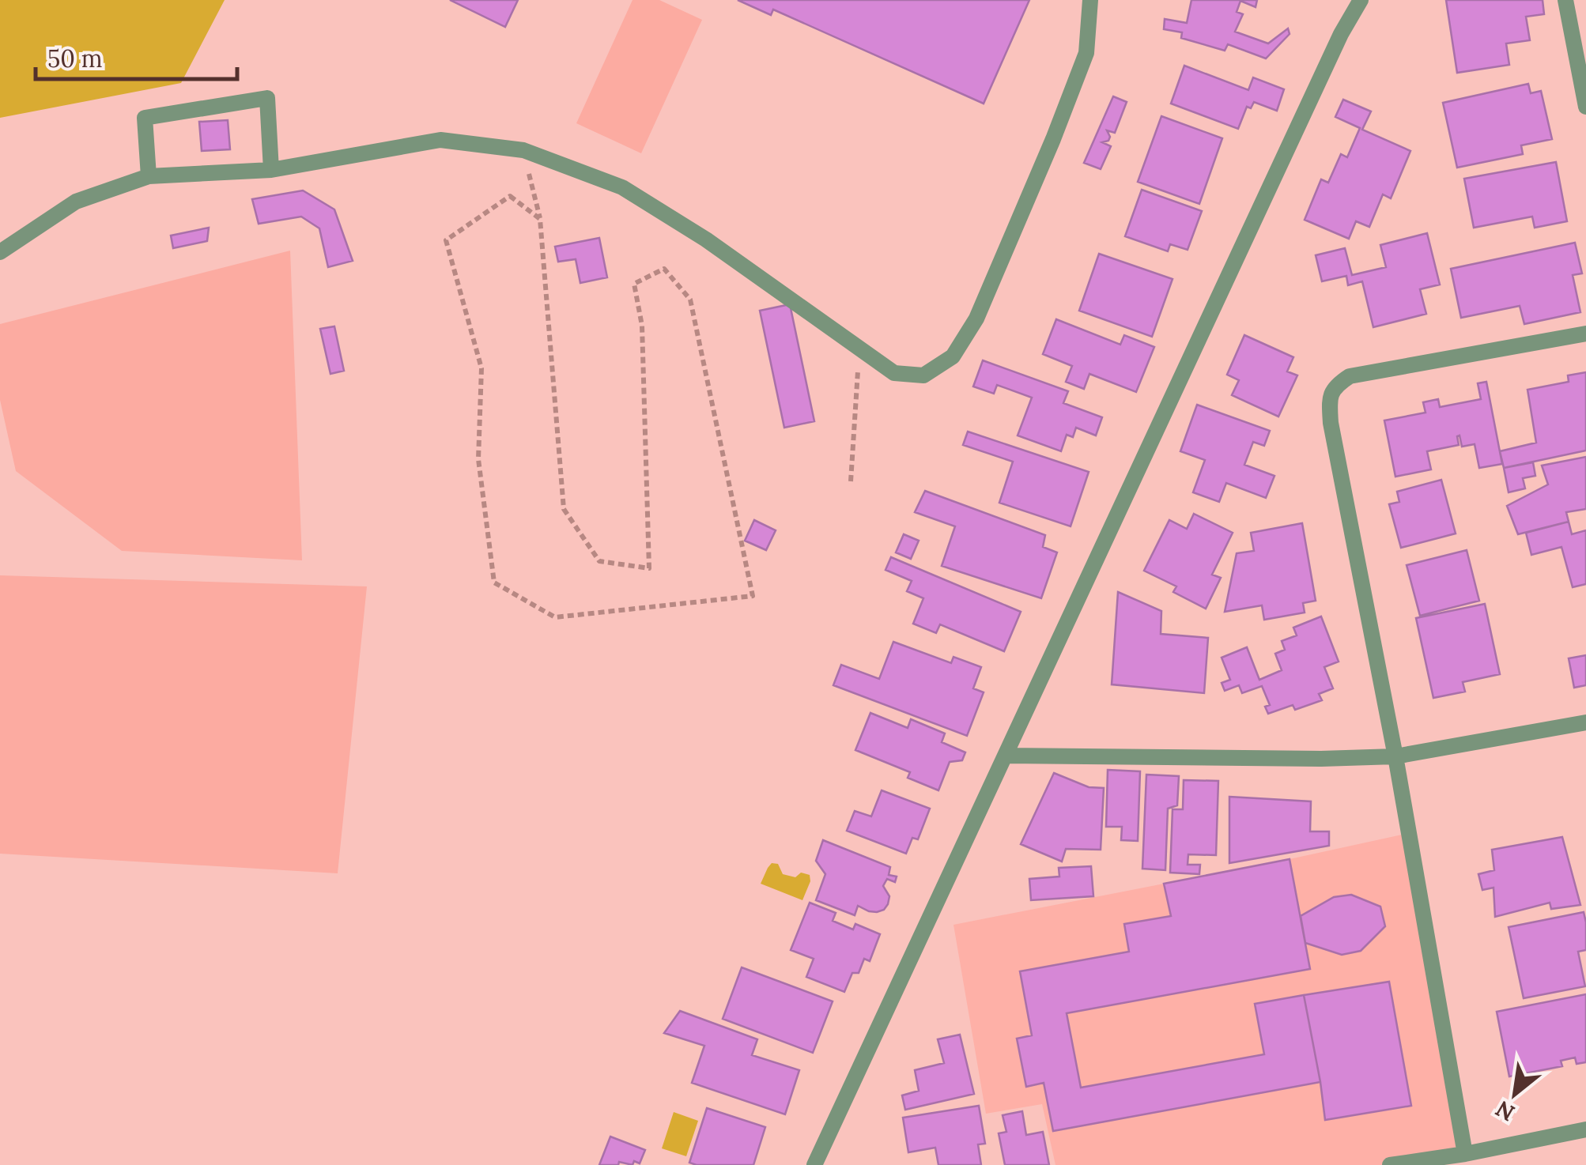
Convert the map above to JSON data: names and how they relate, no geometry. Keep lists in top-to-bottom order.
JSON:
{
  "scale_bar": "50 m",
  "north": "bottom left"
}
